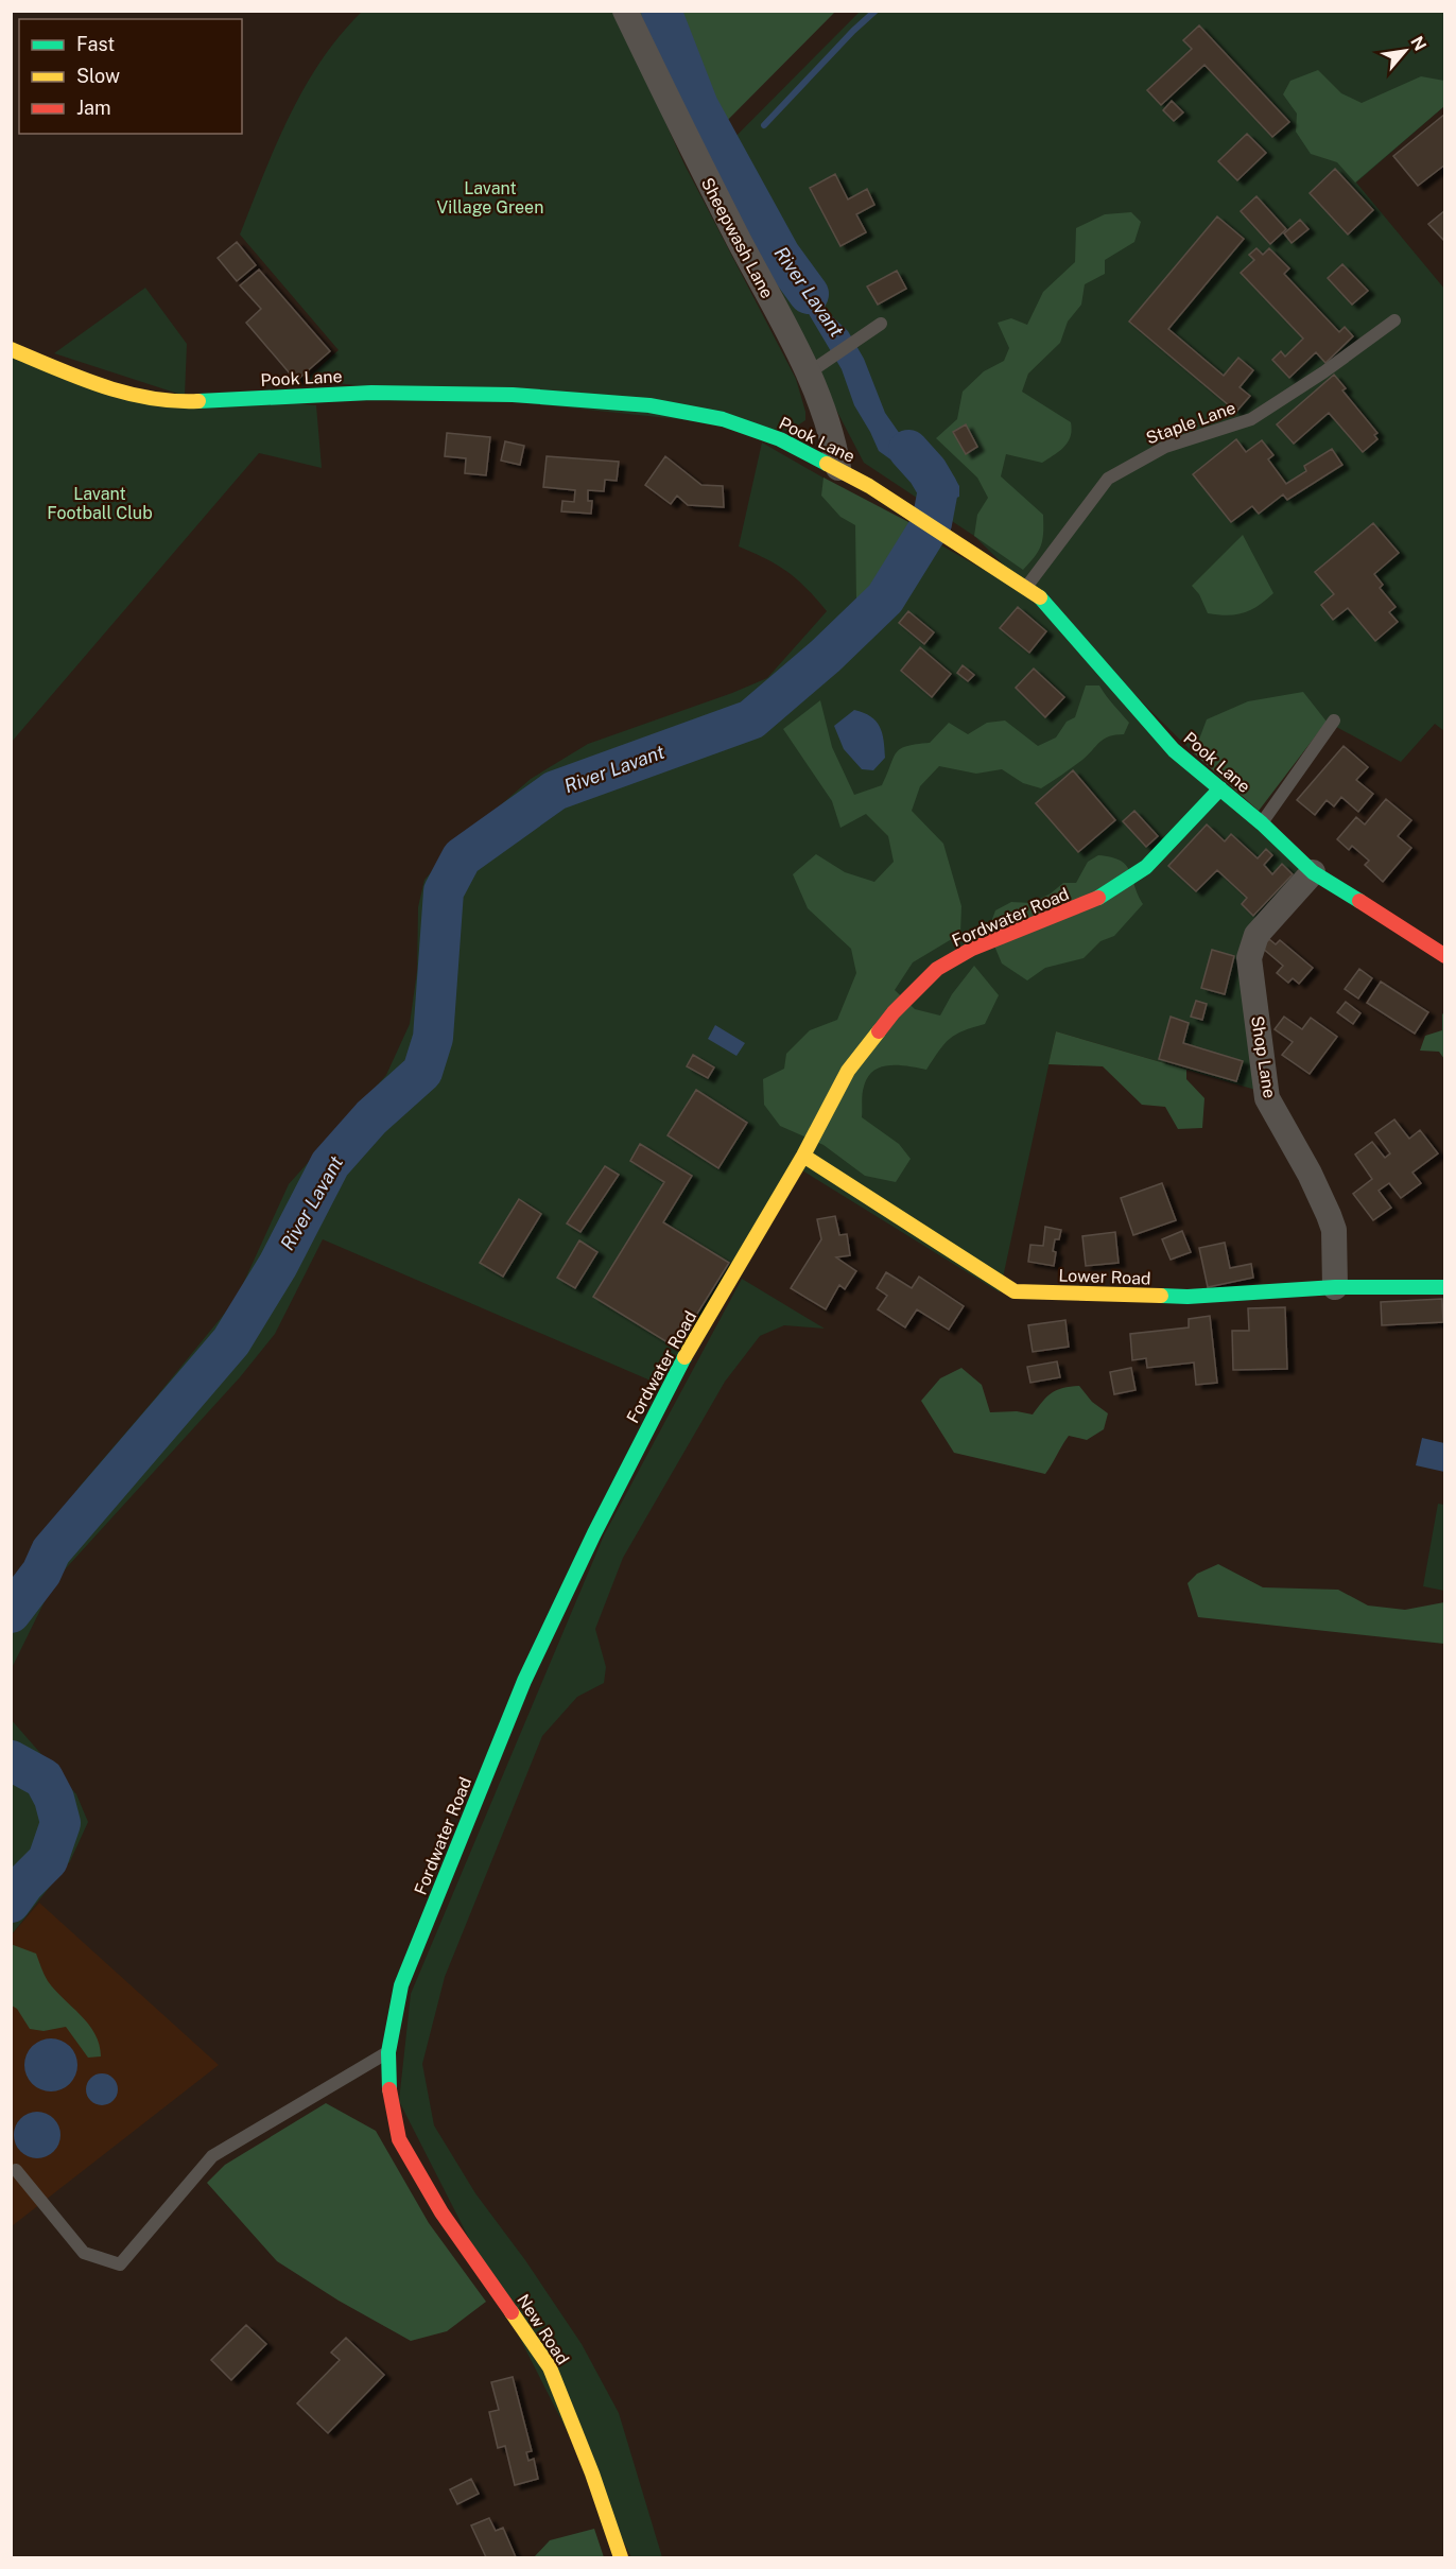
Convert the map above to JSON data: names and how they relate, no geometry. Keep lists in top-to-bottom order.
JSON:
{
  "streets": {
    "street": [
      "Sheepwash Lane",
      "Pook Lane",
      "Fordwater Road",
      "Shop Lane",
      "Lower Road",
      "New Road"
    ],
    "lane": ["Staple Lane"]
  },
  "crossings": [
    ["Sheepwash Lane", "Pook Lane"],
    ["Pook Lane", "Staple Lane"],
    ["Pook Lane", "Fordwater Road"],
    ["Pook Lane", "Shop Lane"],
    ["Fordwater Road", "Lower Road"],
    ["Fordwater Road", "New Road"],
    ["Shop Lane", "Lower Road"]
  ],
  "water": ["River Lavant"],
  "parks": ["Lavant Village Green", "Lavant Football Club"],
  "legend": ["Fast", "Slow", "Jam"],
  "north": "top right"
}
